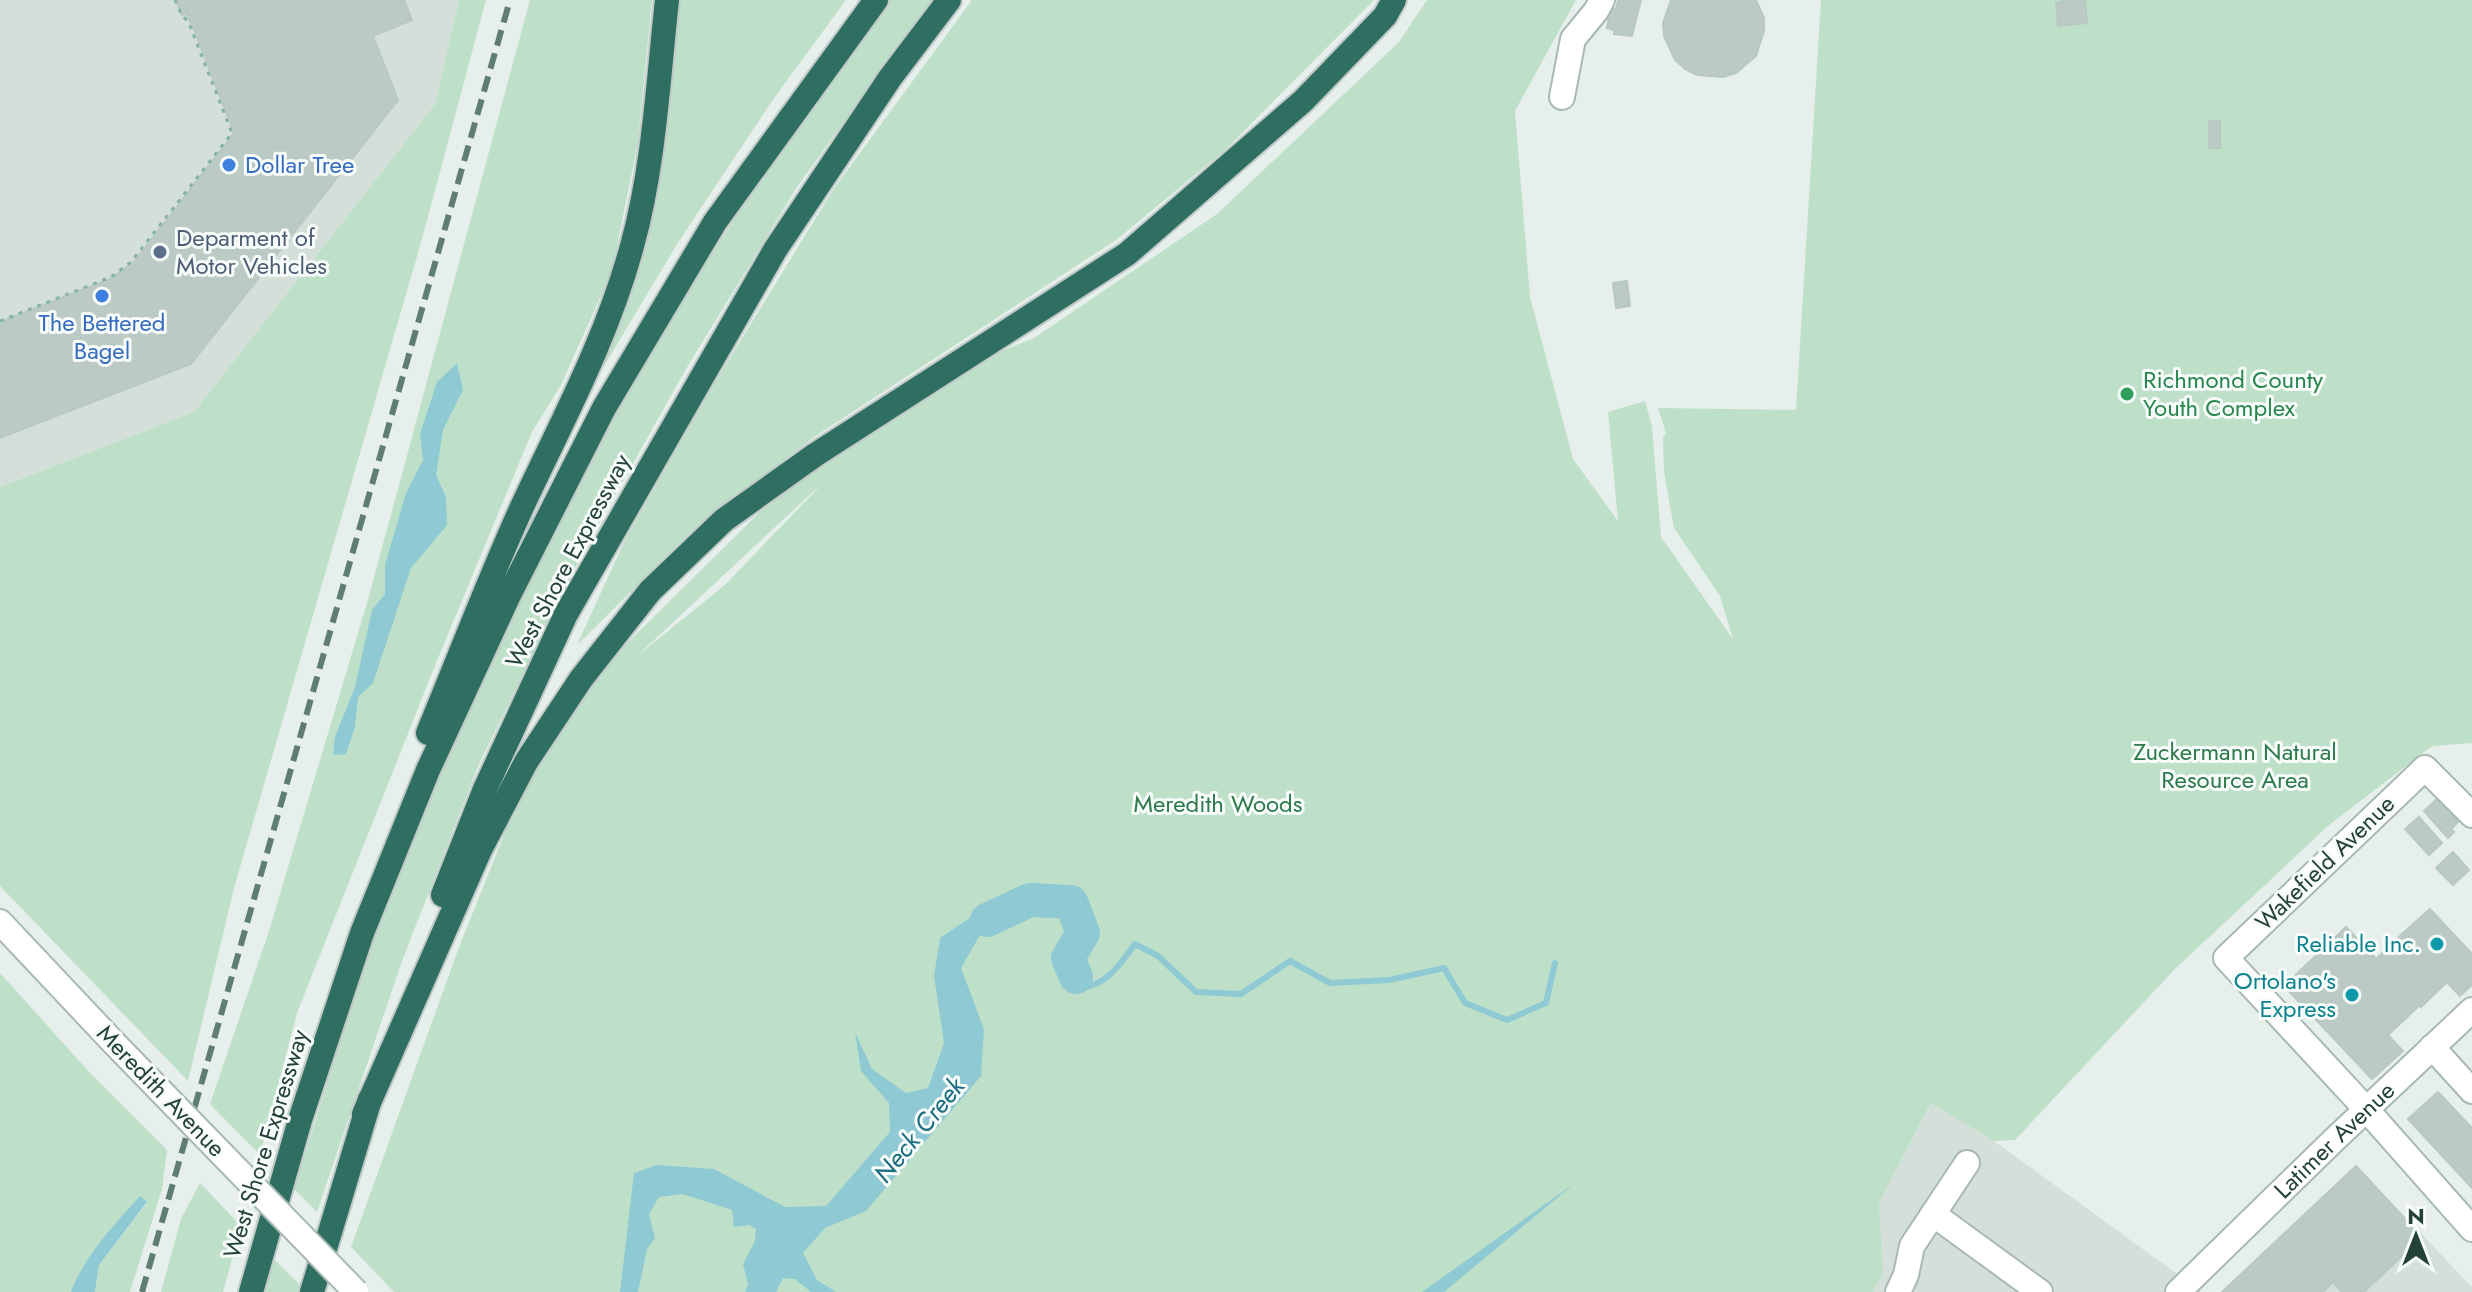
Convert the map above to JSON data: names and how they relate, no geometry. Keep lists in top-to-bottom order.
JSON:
{
  "streets": {
    "highway": ["West Shore Expressway"],
    "street": ["Wakefield Avenue", "Meredith Avenue", "Latimer Avenue"]
  },
  "crossings": [
    ["Wakefield Avenue", "Latimer Avenue"]
  ],
  "water": ["Neck Creek"],
  "parks": ["Zuckermann Natural Resource Area", "Meredith Woods"],
  "places": [
    "Dollar Tree",
    "Deparment of Motor Vehicles",
    "The Bettered Bagel",
    "Richmond County Youth Complex",
    "Reliable Inc.",
    "Ortolano's Express"
  ],
  "north": "top"
}
